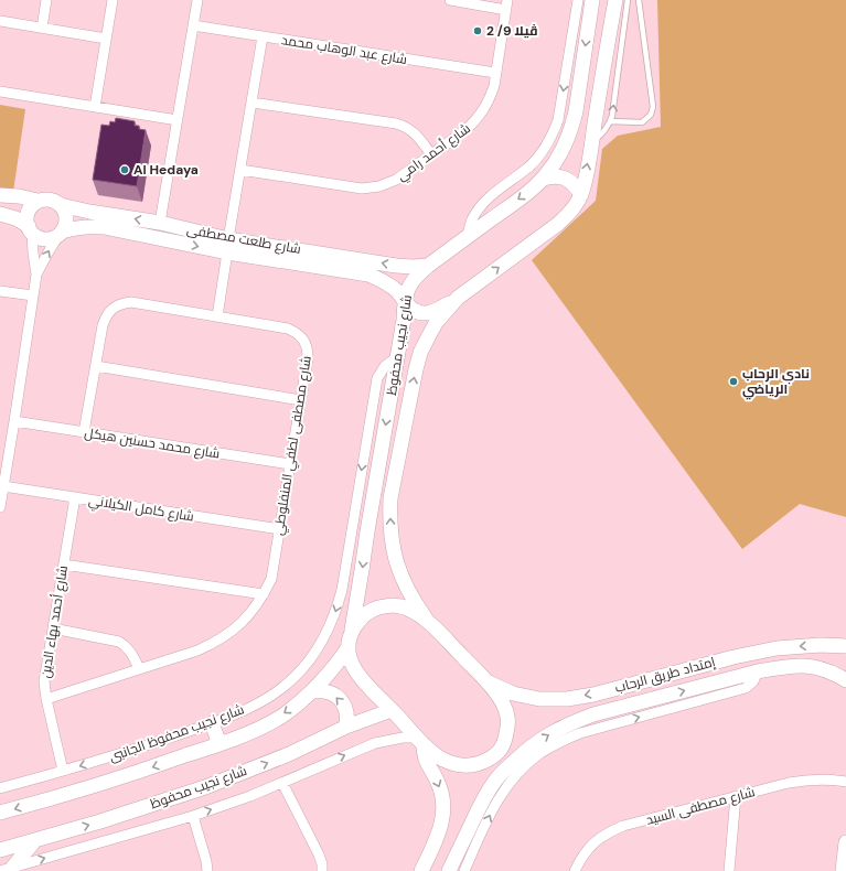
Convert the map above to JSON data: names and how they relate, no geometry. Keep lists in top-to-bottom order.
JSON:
{
  "streets": {
    "street": [
      "شارع عبد الوهاب محمد",
      "شارع أحمد رامي",
      "شارع طلعت مصطفى",
      "شارع نجيب محفوظ",
      "شارع محمد حسنين هيكل",
      "شارع مصطفى لطفي المنفلوطي",
      "شارع كامل الكيلاني",
      "شارع أحمد بهاء الدين",
      "إمتداد طريق الرحاب",
      "شارع نجيب محفوظ الجانبى",
      "شارع مصطفى السيد"
    ]
  },
  "crossings": [
    ["شارع عبد الوهاب محمد", "شارع أحمد رامي"],
    ["شارع طلعت مصطفى", "شارع نجيب محفوظ"],
    ["شارع نجيب محفوظ", "شارع نجيب محفوظ الجانبى"],
    ["شارع محمد حسنين هيكل", "شارع مصطفى لطفي المنفلوطي"],
    ["شارع مصطفى لطفي المنفلوطي", "شارع كامل الكيلاني"],
    ["شارع مصطفى لطفي المنفلوطي", "شارع أحمد بهاء الدين"],
    ["شارع كامل الكيلاني", "شارع أحمد بهاء الدين"],
    ["شارع أحمد بهاء الدين", "شارع نجيب محفوظ الجانبى"]
  ],
  "one_way": ["شارع نجيب محفوظ الجانبى"],
  "places": ["ڤيلا 9/ 2", "Al Hedaya", "نادي الرحاب الرياضي"]
}
